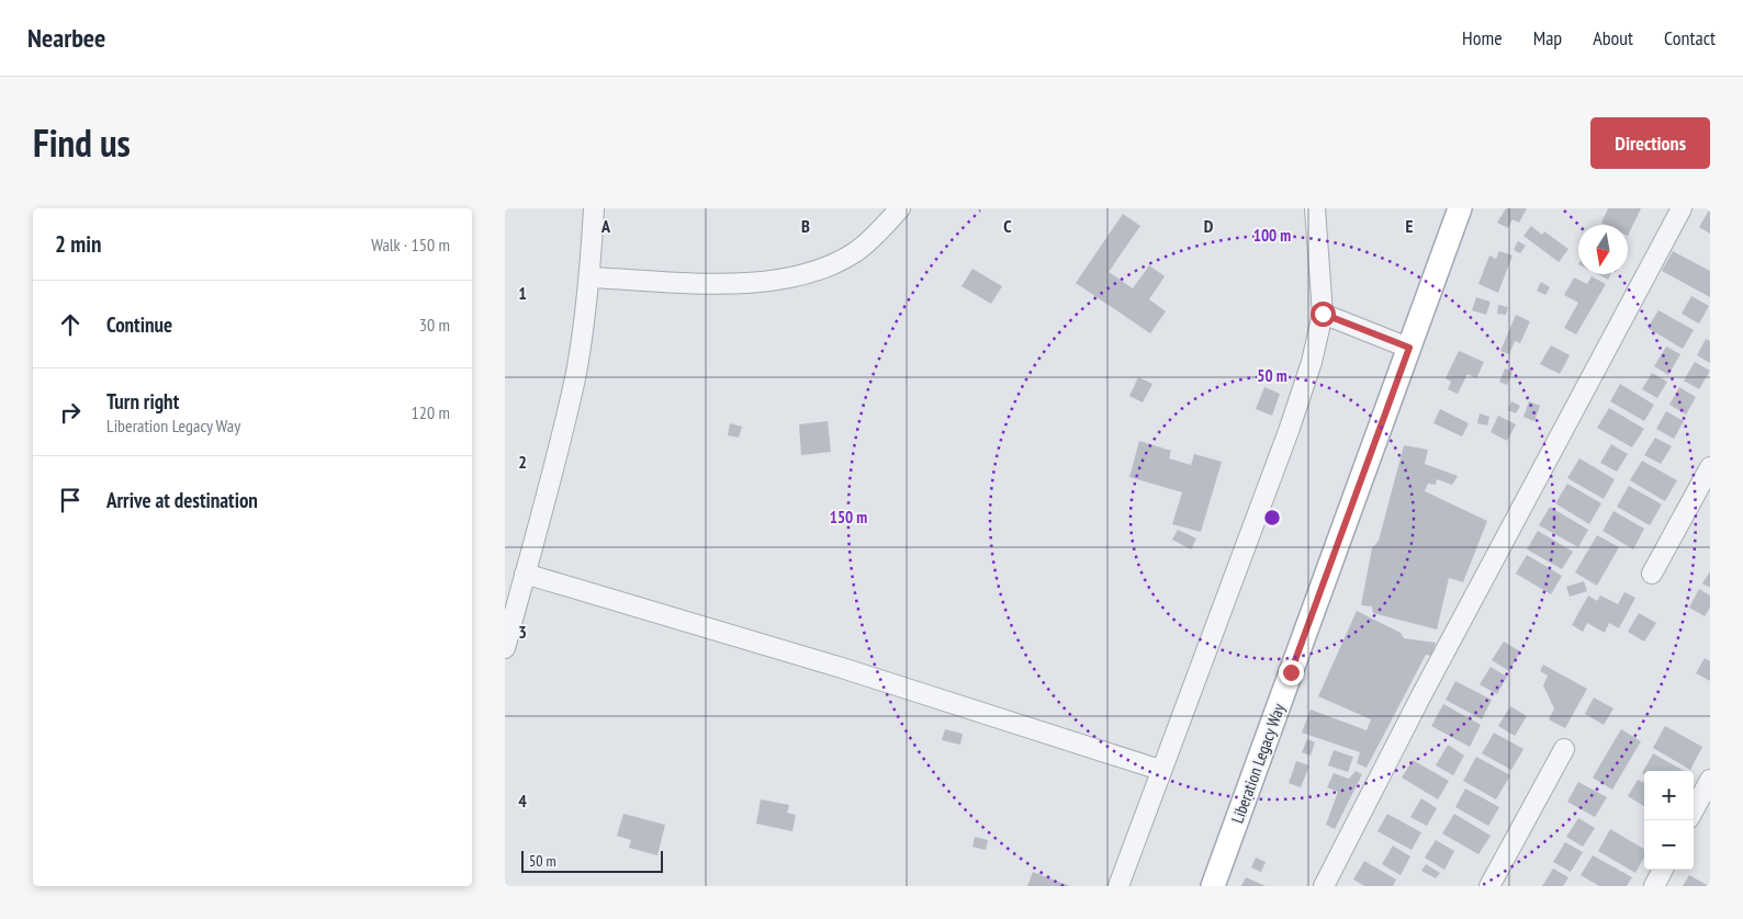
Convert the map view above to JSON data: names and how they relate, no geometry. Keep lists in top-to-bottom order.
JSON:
{
  "streets": {
    "main road": ["Liberation Legacy Way"]
  },
  "scale_bar": "50 m",
  "north": "bottom",
  "page": {
    "header": "Nearbee",
    "nav": [
      "Home",
      "Map",
      "About",
      "Contact"
    ],
    "title": "Find us",
    "buttons": "Directions",
    "heading": ["2 min", "Walk · 150 m"],
    "list": [
      ["Continue", "30 m"],
      ["Turn right", "Liberation Legacy Way", "120 m"],
      "Arrive at destination"
    ],
    "map_buttons": ["+", "−"],
    "scale": "50 m"
  },
  "grid": {
    "columns": [
      "A",
      "B",
      "C",
      "D",
      "E"
    ],
    "rows": [
      "1",
      "2",
      "3",
      "4"
    ]
  },
  "rings": ["100 m", "50 m", "150 m"]
}
